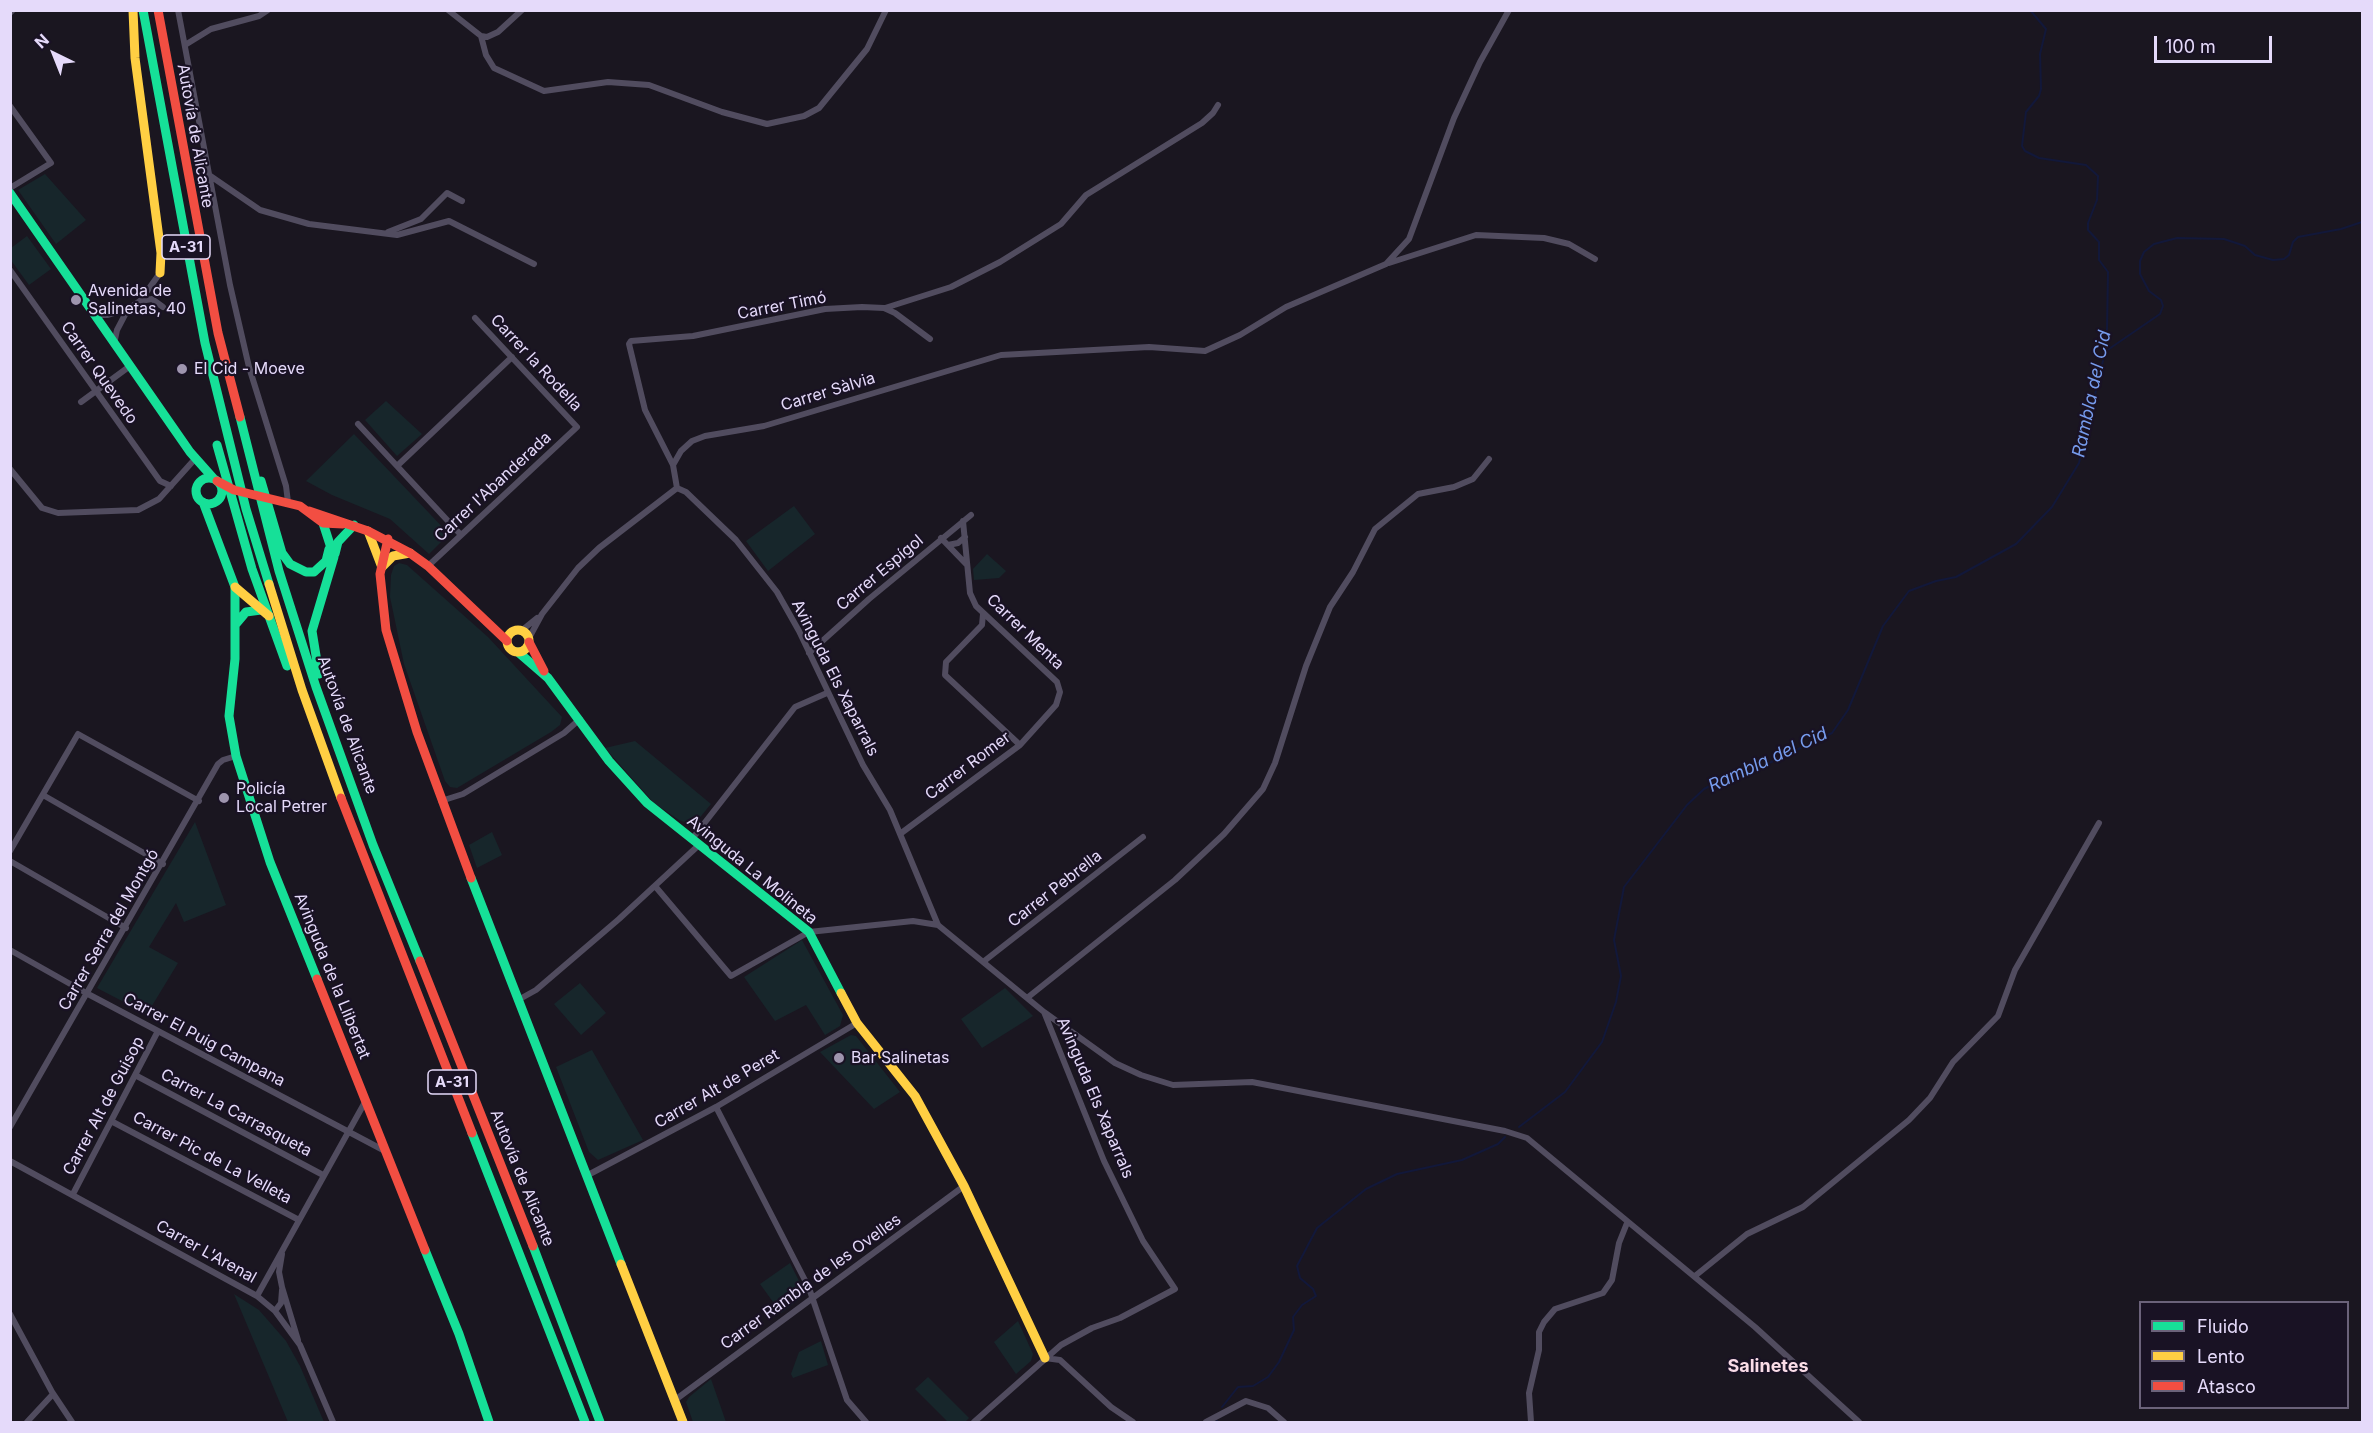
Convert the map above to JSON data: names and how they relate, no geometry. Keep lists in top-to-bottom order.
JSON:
{
  "streets": {
    "main road": [
      "Autovía de Alicante",
      "A-31",
      "Avinguda La Molineta",
      "Avinguda de la Llibertat"
    ],
    "street": [
      "Carrer Timó",
      "Carrer la Rodella",
      "Carrer Quevedo",
      "Carrer Sàlvia",
      "Carrer l'Abanderada",
      "Carrer Espígol",
      "Carrer Menta",
      "Avinguda Els Xaparrals",
      "Carrer Romer",
      "Carrer Pebrella",
      "Carrer Serra del Montgó",
      "Carrer El Puig Campana",
      "Carrer Alt de Peret",
      "Carrer Alt de Guisop",
      "Carrer La Carrasqueta",
      "Carrer Pic de La Velleta",
      "Carrer L'Arenal",
      "Carrer Rambla de les Ovelles"
    ]
  },
  "crossings": [
    ["Carrer Timó", "Carrer Sàlvia"],
    ["Carrer la Rodella", "Carrer l'Abanderada"],
    ["Carrer Espígol", "Carrer Menta"],
    ["Carrer Espígol", "Avinguda Els Xaparrals"],
    ["Carrer Menta", "Carrer Romer"],
    ["Avinguda Els Xaparrals", "Carrer Romer"],
    ["Avinguda Els Xaparrals", "Avinguda La Molineta"],
    ["Avinguda Els Xaparrals", "Carrer Pebrella"],
    ["Avinguda La Molineta", "Carrer Alt de Peret"],
    ["Avinguda La Molineta", "Carrer Rambla de les Ovelles"],
    ["Carrer Serra del Montgó", "Avinguda de la Llibertat"],
    ["Carrer Serra del Montgó", "Carrer El Puig Campana"],
    ["Avinguda de la Llibertat", "Carrer El Puig Campana"],
    ["Carrer El Puig Campana", "Carrer Alt de Guisop"],
    ["Carrer Alt de Guisop", "Carrer La Carrasqueta"],
    ["Carrer Alt de Guisop", "Carrer Pic de La Velleta"],
    ["Carrer Alt de Guisop", "Carrer L'Arenal"]
  ],
  "districts": ["Salinetes"],
  "water": ["Rambla del Cid"],
  "places": [
    "Avenida de Salinetas, 40",
    "El Cid - Moeve",
    "Policía Local Petrer",
    "Bar Salinetas"
  ],
  "legend": ["Fluido", "Lento", "Atasco"],
  "scale_bar": "100 m",
  "north": "top left"
}
